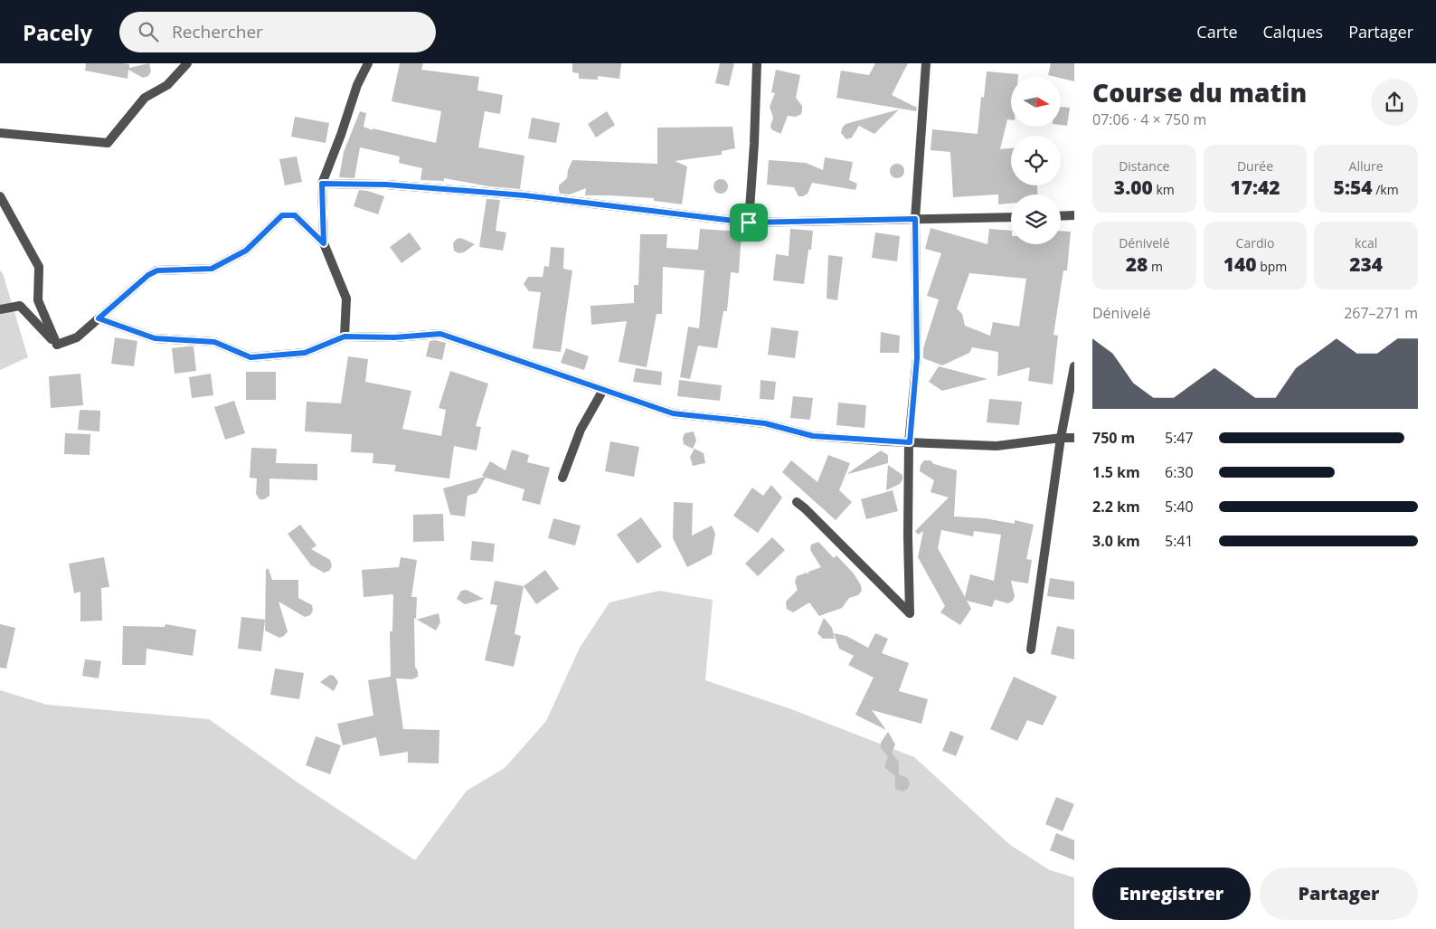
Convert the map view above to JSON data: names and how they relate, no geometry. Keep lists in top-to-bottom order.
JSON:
{
  "north": "right",
  "page": {
    "header": "Pacely",
    "search": "Rechercher",
    "nav": ["Carte", "Calques", "Partager"],
    "heading": ["Course du matin", "07:06 · 4 × 750 m"],
    "stats": [
      ["Distance", "3.00 km"],
      ["Durée", "17:42"],
      ["Allure", "5:54 /km"],
      ["Dénivelé", "28 m"],
      ["Cardio", "140 bpm"],
      ["kcal", "234"]
    ],
    "chart": ["Dénivelé", "267–271 m"],
    "list": [
      {
        "name": "750 m",
        "note": "5:47"
      },
      {
        "name": "1.5 km",
        "note": "6:30"
      },
      {
        "name": "2.2 km",
        "note": "5:40"
      },
      {
        "name": "3.0 km",
        "note": "5:41"
      }
    ],
    "buttons": ["Enregistrer", "Partager"]
  }
}
